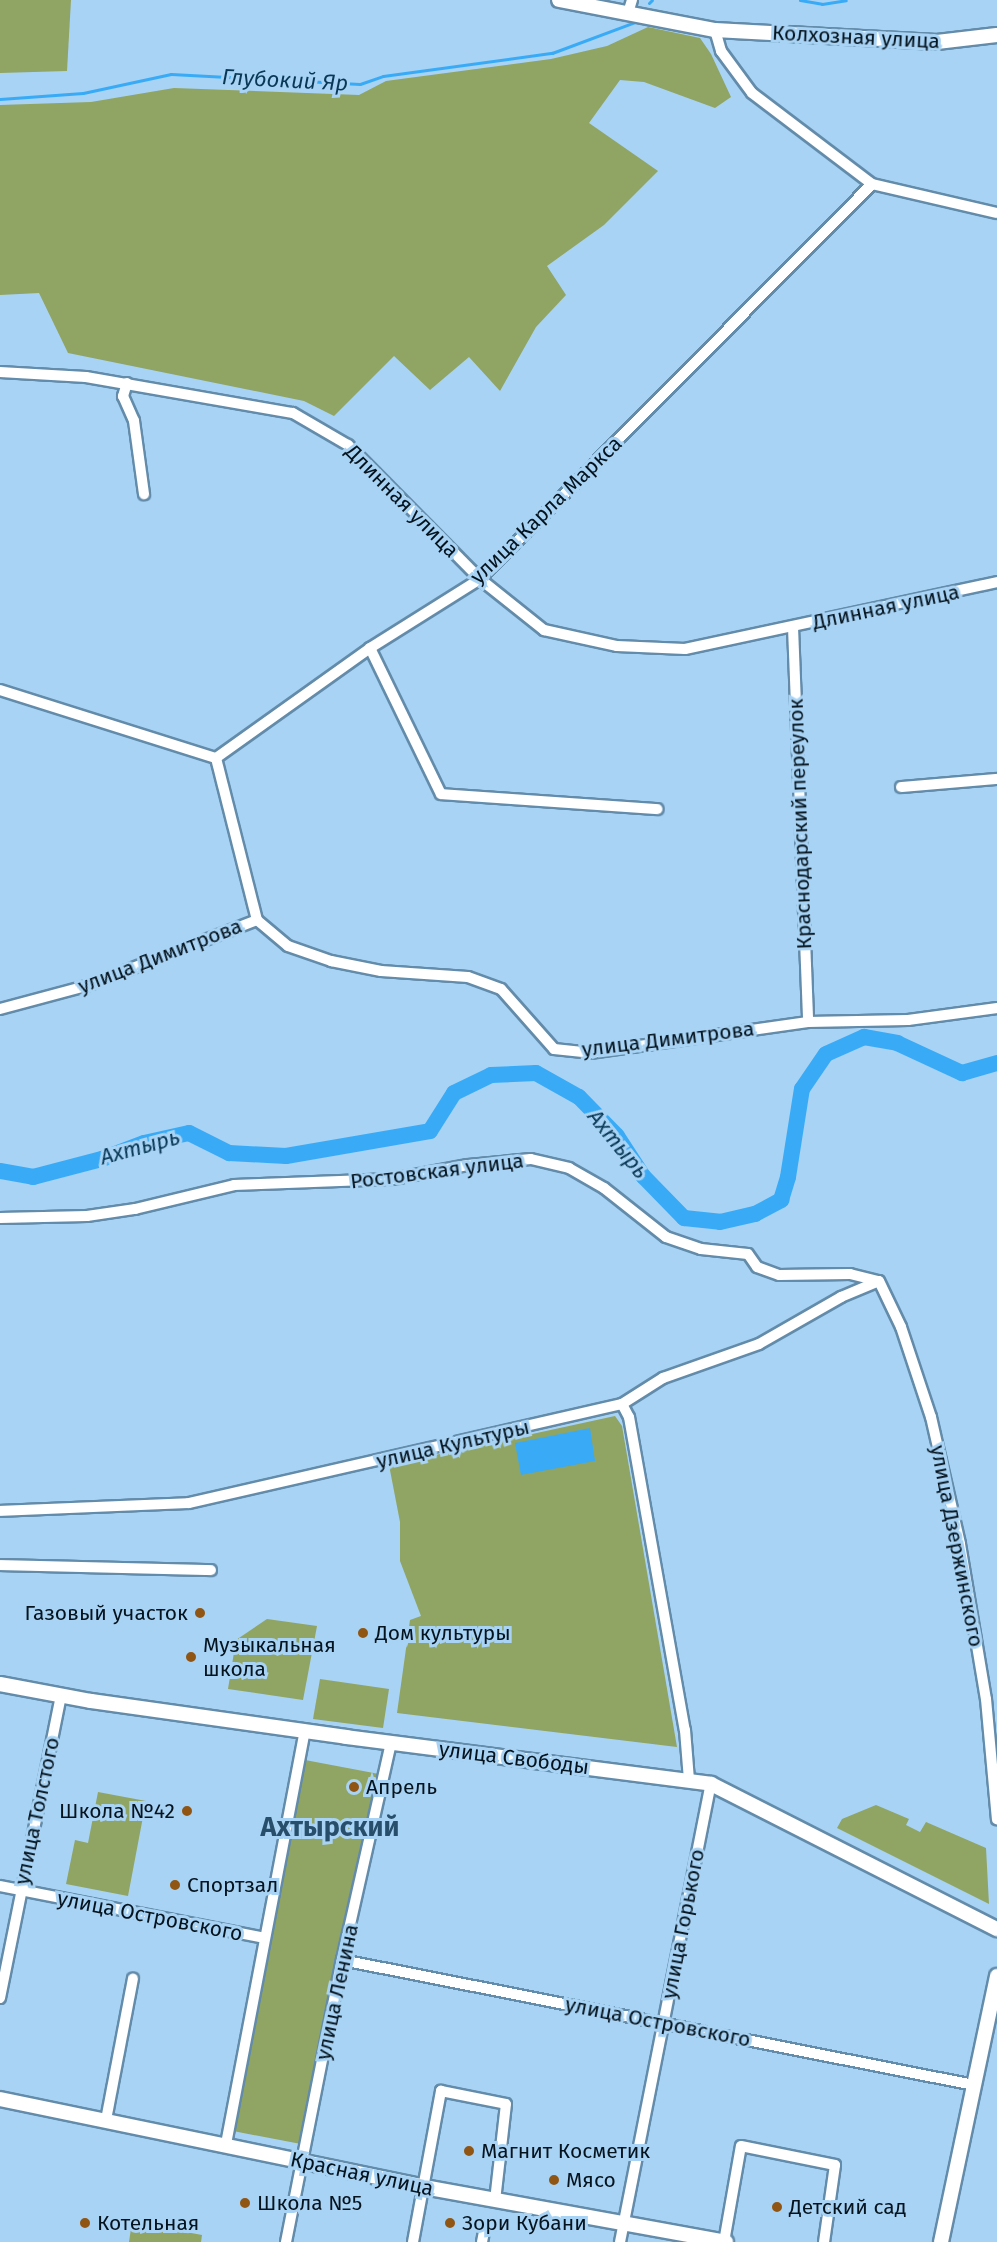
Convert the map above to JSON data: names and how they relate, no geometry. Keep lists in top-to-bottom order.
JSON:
{
  "streets": {
    "street": [
      "Колхозная улица",
      "Длинная улица",
      "улица Карла Маркса",
      "Краснодарский переулок",
      "улица Димитрова",
      "Ростовская улица",
      "улица Культуры",
      "улица Дзержинского",
      "улица Свободы",
      "улица Толстого",
      "улица Островского",
      "улица Горького",
      "улица Ленина",
      "Красная улица"
    ]
  },
  "crossings": [
    ["Длинная улица", "улица Карла Маркса"],
    ["Длинная улица", "Краснодарский переулок"],
    ["Краснодарский переулок", "улица Димитрова"],
    ["Ростовская улица", "улица Культуры"],
    ["Ростовская улица", "улица Дзержинского"],
    ["улица Культуры", "улица Дзержинского"],
    ["улица Свободы", "улица Толстого"],
    ["улица Свободы", "улица Горького"],
    ["улица Свободы", "улица Ленина"],
    ["улица Толстого", "улица Островского"],
    ["улица Островского", "улица Горького"],
    ["улица Островского", "улица Ленина"],
    ["улица Горького", "Красная улица"],
    ["улица Ленина", "Красная улица"]
  ],
  "districts": ["Ахтырский"],
  "water": ["Глубокий Яр", "Ахтырь"],
  "places": [
    "Газовый участок",
    "Дом культуры",
    "Музыкальная школа",
    "Апрель",
    "Школа №42",
    "Спортзал",
    "Магнит Косметик",
    "Мясо",
    "Школа №5",
    "Детский сад",
    "Котельная",
    "Зори Кубани"
  ]
}
